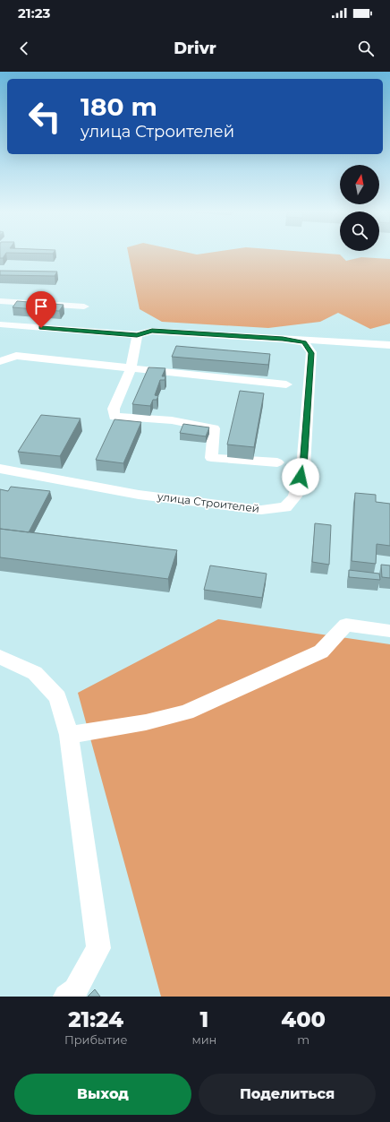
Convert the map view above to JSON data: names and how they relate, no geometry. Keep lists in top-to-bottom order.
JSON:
{
  "streets": {
    "street": ["улица Строителей"]
  },
  "north": "top",
  "page": {
    "status": "21:23",
    "header": "Drivr",
    "turn": ["180 m", "улица Строителей"],
    "eta": [
      "21:24",
      "Прибытие",
      "1",
      "мин",
      "400",
      "m"
    ],
    "buttons": ["Выход", "Поделиться"]
  }
}
